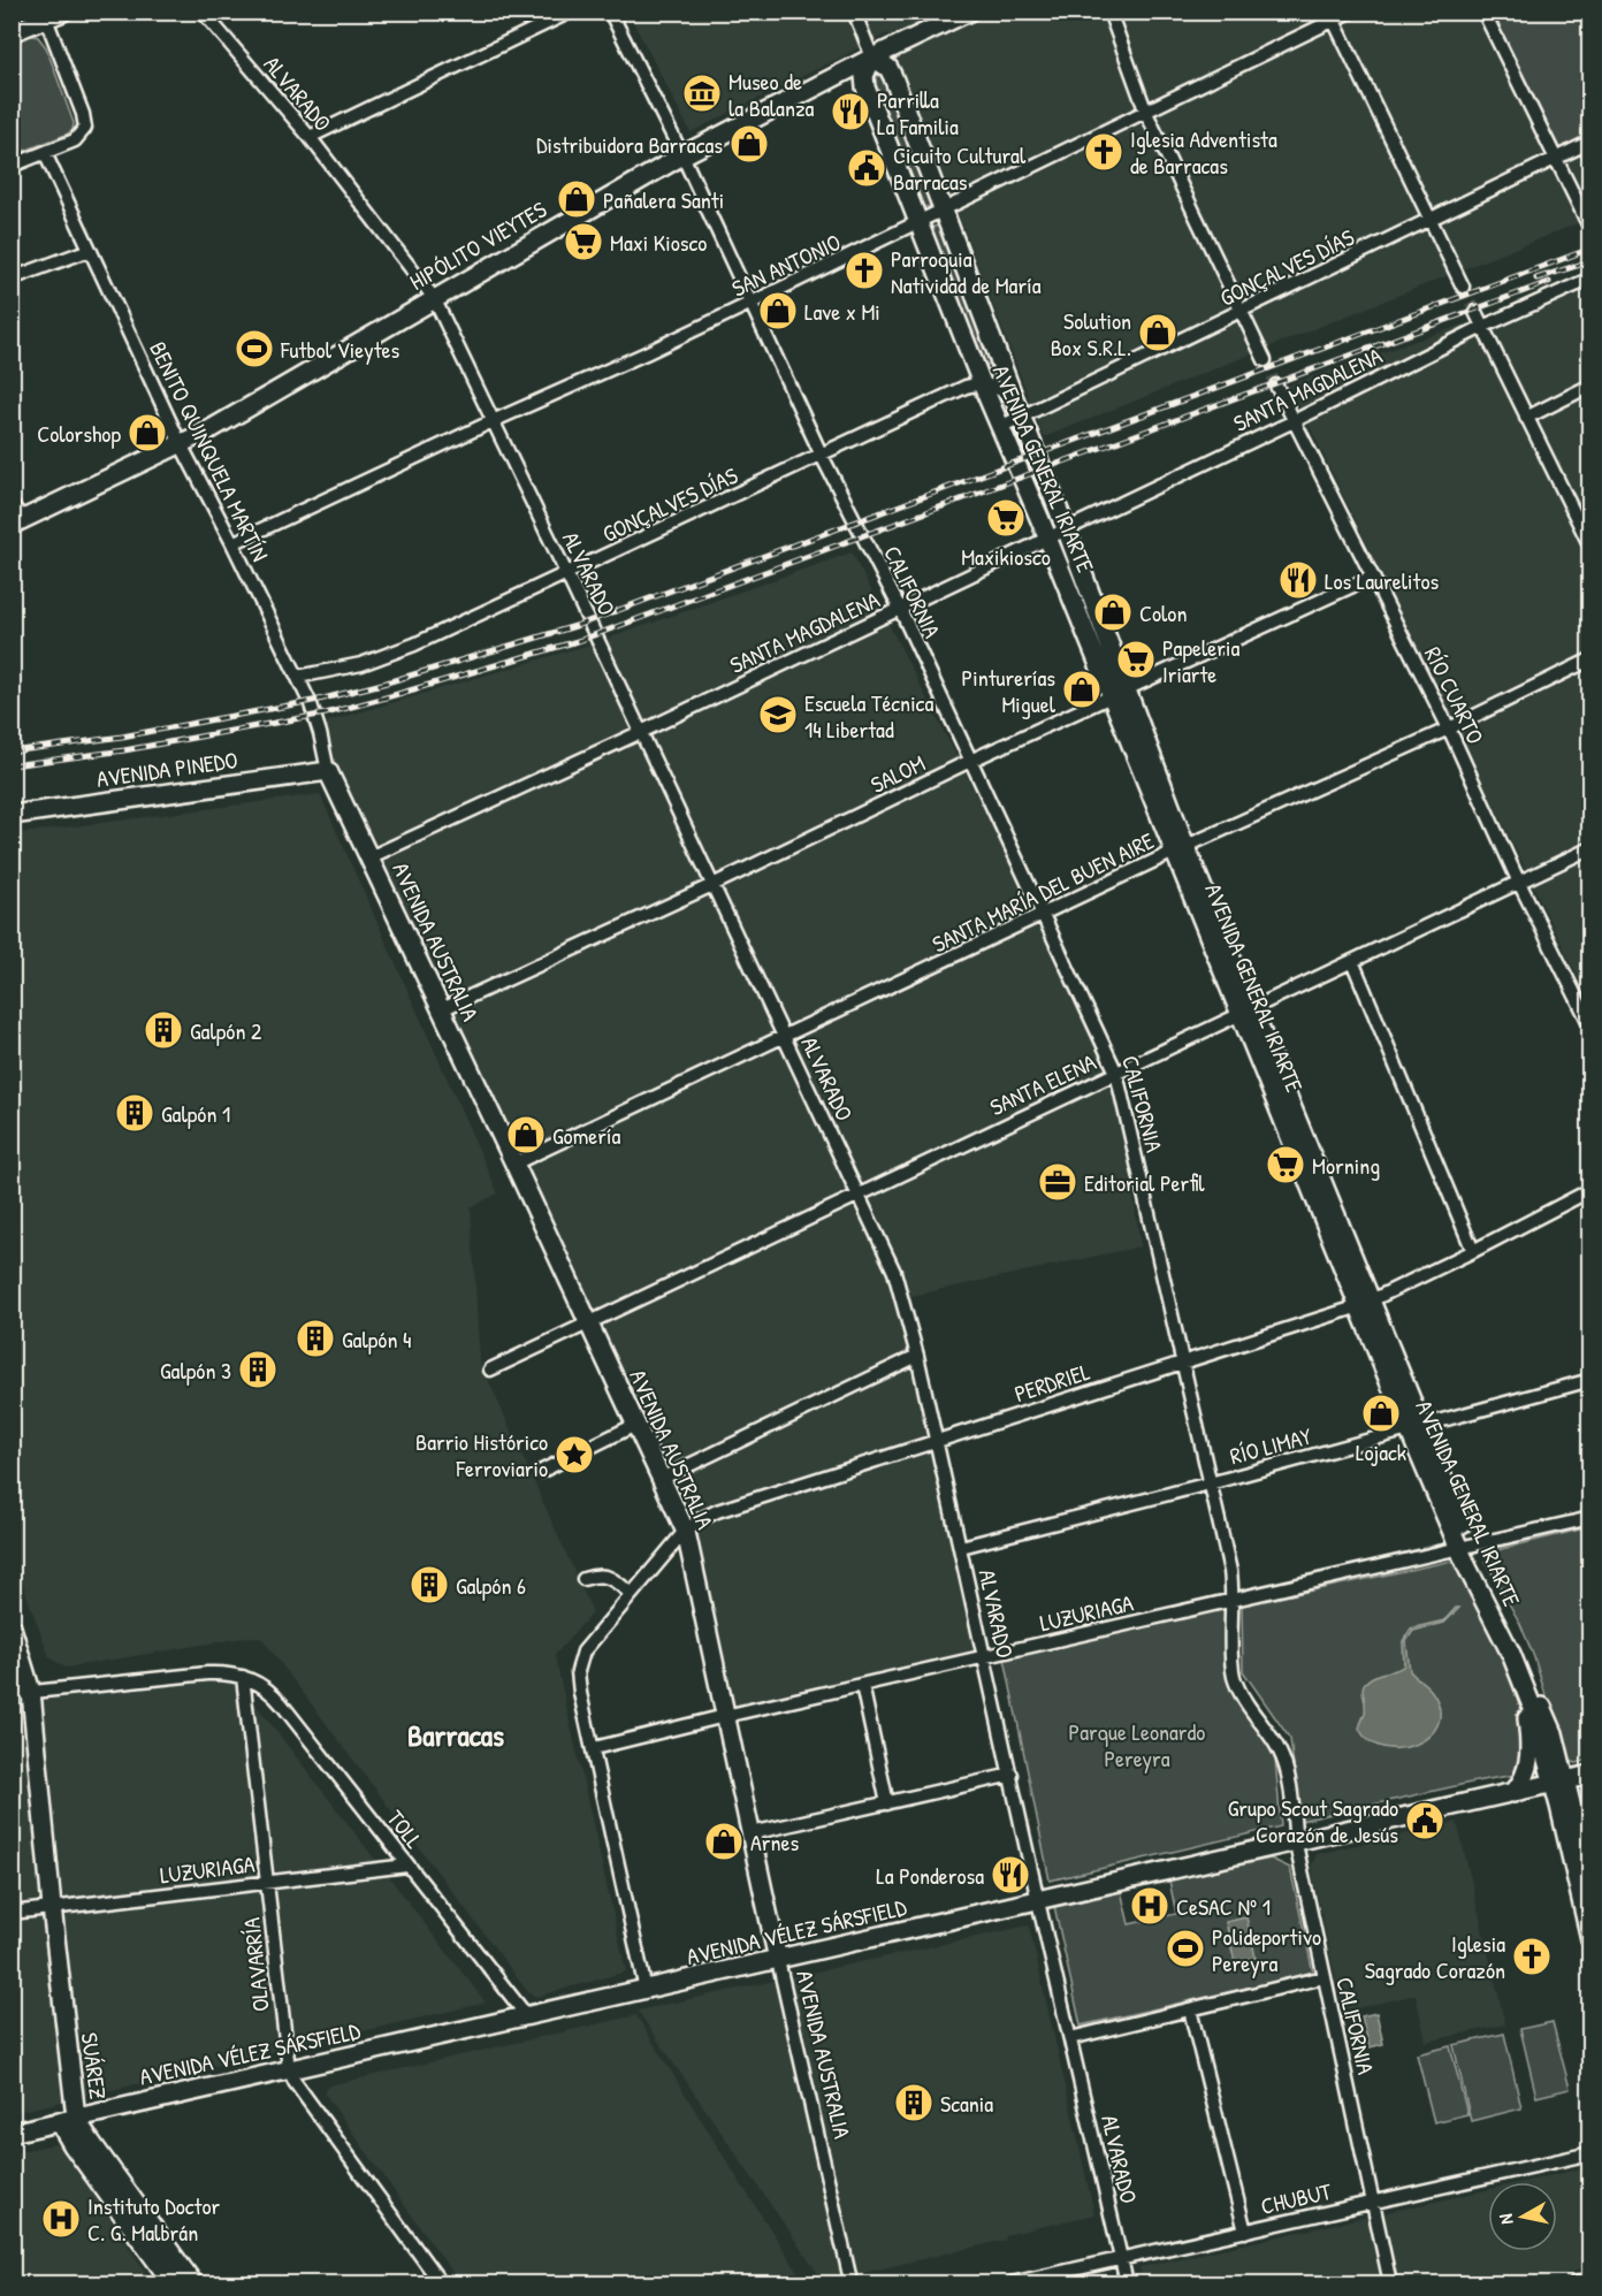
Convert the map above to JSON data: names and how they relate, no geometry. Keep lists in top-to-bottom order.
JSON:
{
  "streets": {
    "main road": [
      "HIPÓLITO VIEYTES",
      "AVENIDA GENERAL IRIARTE",
      "AVENIDA PINEDO",
      "AVENIDA AUSTRALIA",
      "AVENIDA VÉLEZ SÁRSFIELD",
      "SUÁREZ"
    ],
    "street": [
      "ALVARADO",
      "SAN ANTONIO",
      "GONÇALVES DÍAS",
      "SANTA MAGDALENA",
      "BENITO QUINQUELA MARTÍN",
      "CALIFORNIA",
      "RÍO CUARTO",
      "SALOM",
      "SANTA MARÍA DEL BUEN AIRE",
      "SANTA ELENA",
      "PERDRIEL",
      "RÍO LIMAY",
      "LUZURIAGA",
      "TOLL",
      "OLAVARRÍA",
      "CHUBUT"
    ]
  },
  "crossings": [
    ["ALVARADO", "HIPÓLITO VIEYTES"],
    ["ALVARADO", "SAN ANTONIO"],
    ["ALVARADO", "GONÇALVES DÍAS"],
    ["ALVARADO", "SANTA MAGDALENA"],
    ["ALVARADO", "SALOM"],
    ["ALVARADO", "SANTA MARÍA DEL BUEN AIRE"],
    ["ALVARADO", "SANTA ELENA"],
    ["ALVARADO", "PERDRIEL"],
    ["ALVARADO", "RÍO LIMAY"],
    ["ALVARADO", "LUZURIAGA"],
    ["ALVARADO", "AVENIDA VÉLEZ SÁRSFIELD"],
    ["ALVARADO", "CHUBUT"],
    ["HIPÓLITO VIEYTES", "BENITO QUINQUELA MARTÍN"],
    ["HIPÓLITO VIEYTES", "AVENIDA GENERAL IRIARTE"],
    ["HIPÓLITO VIEYTES", "CALIFORNIA"],
    ["SAN ANTONIO", "BENITO QUINQUELA MARTÍN"],
    ["SAN ANTONIO", "AVENIDA GENERAL IRIARTE"],
    ["SAN ANTONIO", "CALIFORNIA"],
    ["GONÇALVES DÍAS", "BENITO QUINQUELA MARTÍN"],
    ["GONÇALVES DÍAS", "AVENIDA GENERAL IRIARTE"],
    ["GONÇALVES DÍAS", "CALIFORNIA"],
    ["SANTA MAGDALENA", "AVENIDA GENERAL IRIARTE"],
    ["SANTA MAGDALENA", "CALIFORNIA"],
    ["SANTA MAGDALENA", "RÍO CUARTO"],
    ["SANTA MAGDALENA", "AVENIDA AUSTRALIA"],
    ["BENITO QUINQUELA MARTÍN", "AVENIDA PINEDO"],
    ["BENITO QUINQUELA MARTÍN", "AVENIDA AUSTRALIA"],
    ["AVENIDA GENERAL IRIARTE", "SALOM"],
    ["AVENIDA GENERAL IRIARTE", "SANTA MARÍA DEL BUEN AIRE"],
    ["AVENIDA GENERAL IRIARTE", "SANTA ELENA"],
    ["AVENIDA GENERAL IRIARTE", "PERDRIEL"],
    ["AVENIDA GENERAL IRIARTE", "RÍO LIMAY"],
    ["AVENIDA GENERAL IRIARTE", "LUZURIAGA"],
    ["AVENIDA GENERAL IRIARTE", "AVENIDA VÉLEZ SÁRSFIELD"],
    ["CALIFORNIA", "SALOM"],
    ["CALIFORNIA", "SANTA MARÍA DEL BUEN AIRE"],
    ["CALIFORNIA", "SANTA ELENA"],
    ["CALIFORNIA", "PERDRIEL"],
    ["CALIFORNIA", "RÍO LIMAY"],
    ["CALIFORNIA", "LUZURIAGA"],
    ["CALIFORNIA", "AVENIDA VÉLEZ SÁRSFIELD"],
    ["CALIFORNIA", "CHUBUT"],
    ["RÍO CUARTO", "SALOM"],
    ["RÍO CUARTO", "SANTA MARÍA DEL BUEN AIRE"],
    ["RÍO CUARTO", "SANTA ELENA"],
    ["AVENIDA PINEDO", "AVENIDA AUSTRALIA"],
    ["SALOM", "AVENIDA AUSTRALIA"],
    ["SANTA MARÍA DEL BUEN AIRE", "AVENIDA AUSTRALIA"],
    ["AVENIDA AUSTRALIA", "SANTA ELENA"],
    ["AVENIDA AUSTRALIA", "PERDRIEL"],
    ["AVENIDA AUSTRALIA", "LUZURIAGA"],
    ["AVENIDA AUSTRALIA", "AVENIDA VÉLEZ SÁRSFIELD"],
    ["PERDRIEL", "LUZURIAGA"],
    ["LUZURIAGA", "TOLL"],
    ["LUZURIAGA", "OLAVARRÍA"],
    ["LUZURIAGA", "SUÁREZ"],
    ["TOLL", "AVENIDA VÉLEZ SÁRSFIELD"],
    ["TOLL", "OLAVARRÍA"],
    ["AVENIDA VÉLEZ SÁRSFIELD", "OLAVARRÍA"],
    ["AVENIDA VÉLEZ SÁRSFIELD", "SUÁREZ"]
  ],
  "districts": ["Barracas"],
  "parks": ["Parque Leonardo Pereyra"],
  "places": {
    "museum": ["Museo de la Balanza"],
    "restaurant": ["Parrilla La Familia", "Los Laurelitos", "La Ponderosa"],
    "shop": [
      "Distribuidora Barracas",
      "Pañalera Santi",
      "Lave x Mi",
      "Solution Box S.R.L.",
      "Colorshop",
      "Colon",
      "Pinturerías Miguel",
      "Gomería",
      "Lojack",
      "Arnes"
    ],
    "church": ["Iglesia Adventista de Barracas", "Parroquia Natividad de María", "Iglesia Sagrado Corazón"],
    "public building": ["Cicuito Cultural Barracas", "Grupo Scout Sagrado Corazón de Jesús"],
    "supermarket": [
      "Maxi Kiosco",
      "Maxikiosco",
      "Papeleria Iriarte",
      "Morning"
    ],
    "sports": ["Futbol Vieytes", "Polideportivo Pereyra"],
    "school or university": ["Escuela Técnica 14 Libertad"],
    "building": [
      "Galpón 2",
      "Galpón 1",
      "Galpón 4",
      "Galpón 3",
      "Galpón 6",
      "Scania"
    ],
    "office": ["Editorial Perfil"],
    "place": ["Barrio Histórico Ferroviario"],
    "hospital": ["CeSAC Nº 1", "Instituto Doctor C. G. Malbrán"]
  },
  "north": "left"
}
